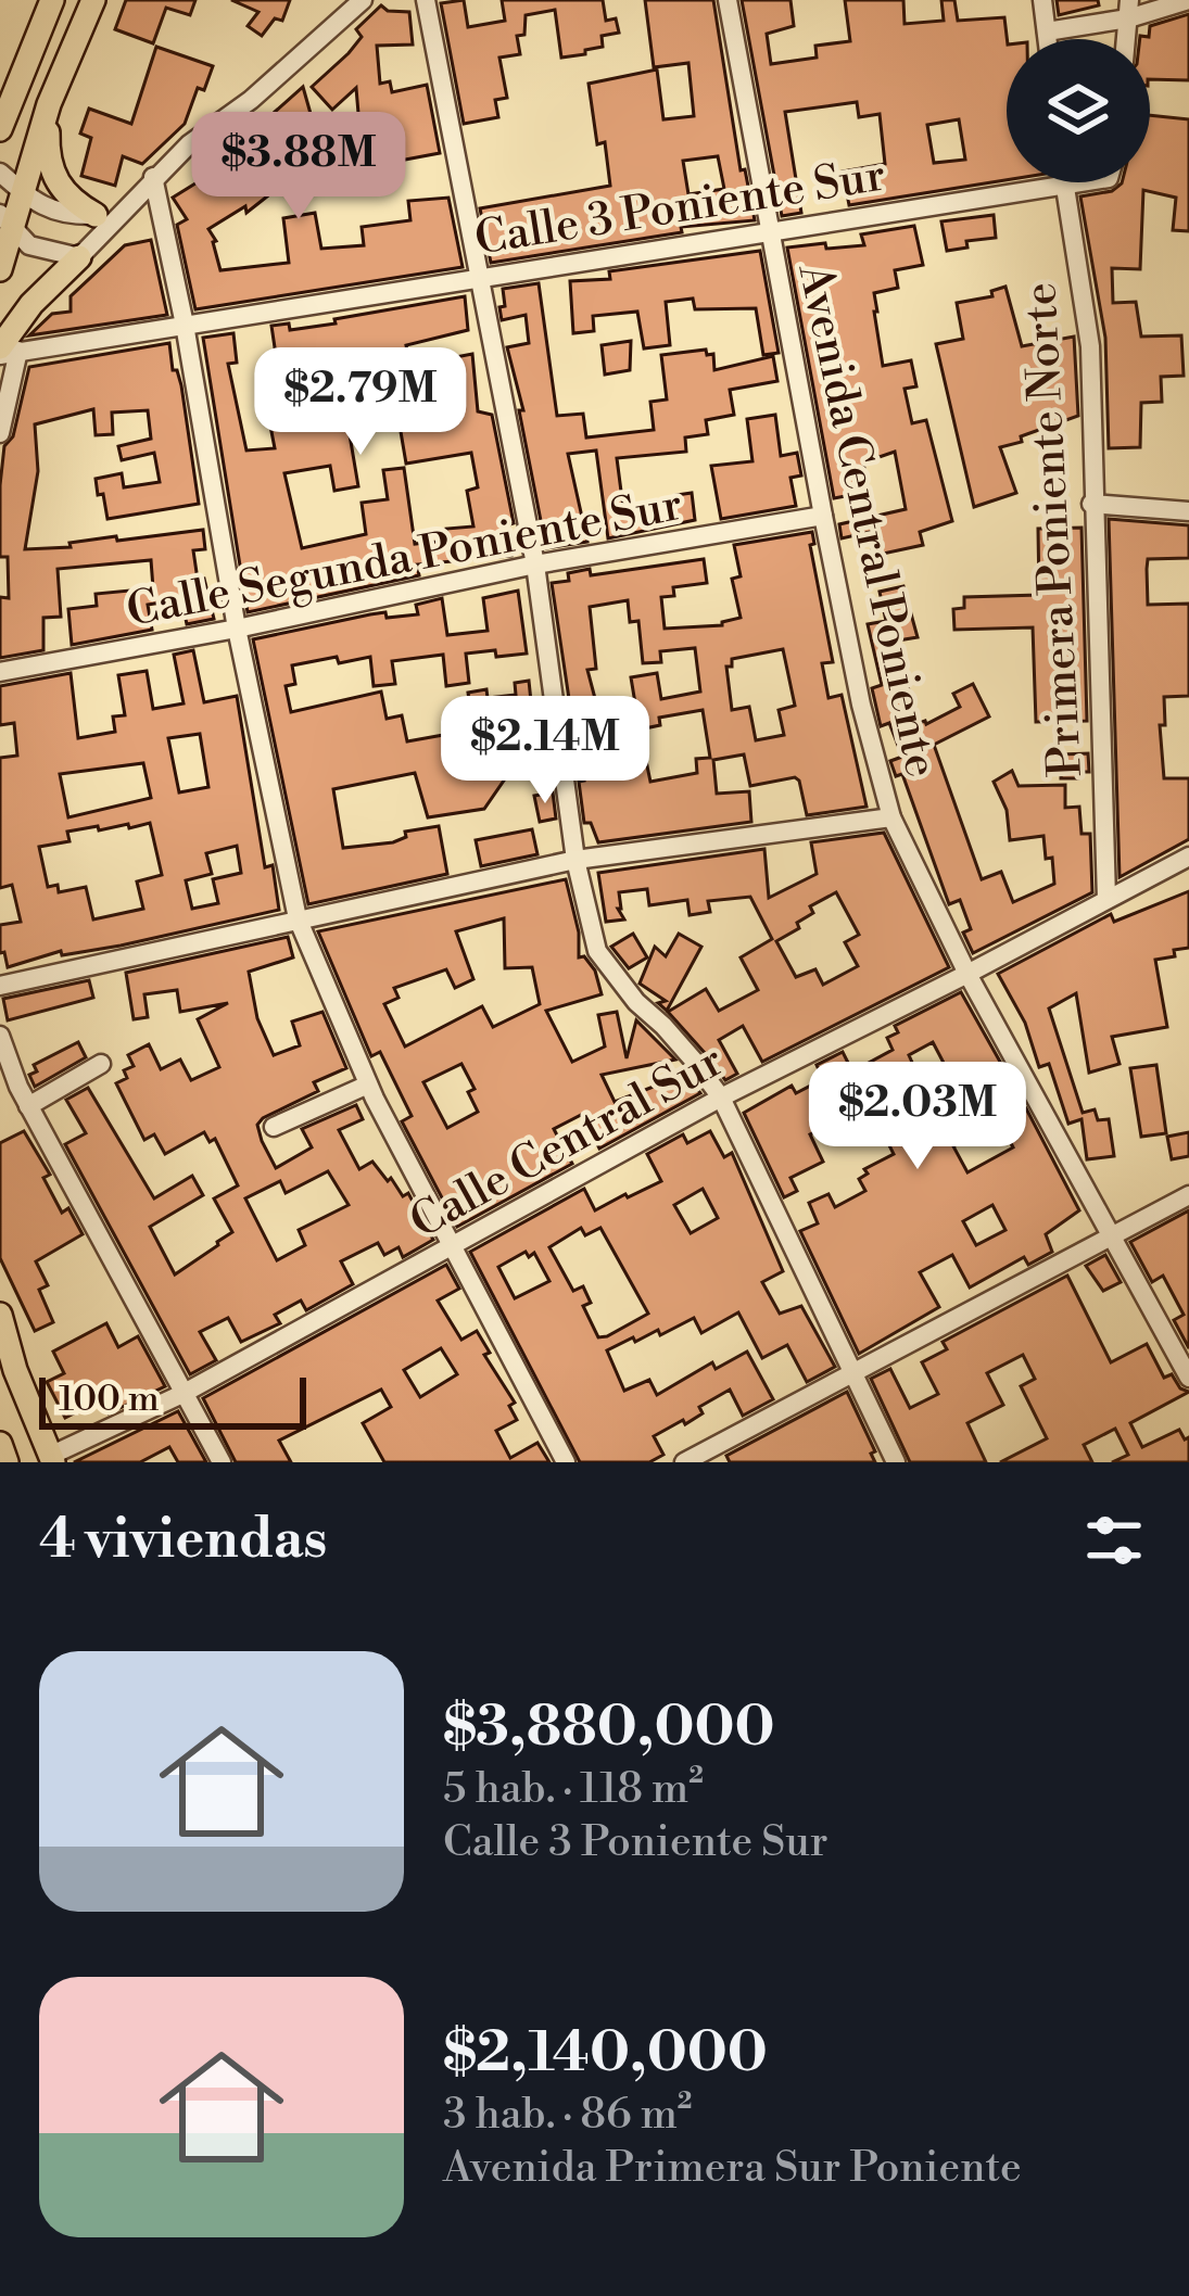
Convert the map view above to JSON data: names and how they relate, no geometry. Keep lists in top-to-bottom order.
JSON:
{
  "streets": {
    "street": [
      "Calle 3 Poniente Sur",
      "Avenida Central Poniente",
      "Primera Poniente Norte",
      "Calle Segunda Poniente Sur",
      "Calle Central Sur"
    ]
  },
  "crossings": [
    ["Calle 3 Poniente Sur", "Avenida Central Poniente"],
    ["Calle 3 Poniente Sur", "Primera Poniente Norte"],
    ["Avenida Central Poniente", "Calle Segunda Poniente Sur"],
    ["Avenida Central Poniente", "Calle Central Sur"],
    ["Primera Poniente Norte", "Calle Central Sur"]
  ],
  "scale_bar": "100 m",
  "page": {
    "price": [
      "$3.88M",
      "$2.79M",
      "$2.14M",
      "$2.03M"
    ],
    "scale": "100 m",
    "heading": "4 viviendas",
    "list": [
      {
        "name": "$3,880,000",
        "note": "5 hab. · 118 m² · Calle 3 Poniente Sur"
      },
      {
        "name": "$2,140,000",
        "note": "3 hab. · 86 m² · Avenida Primera Sur Poniente"
      }
    ]
  }
}
